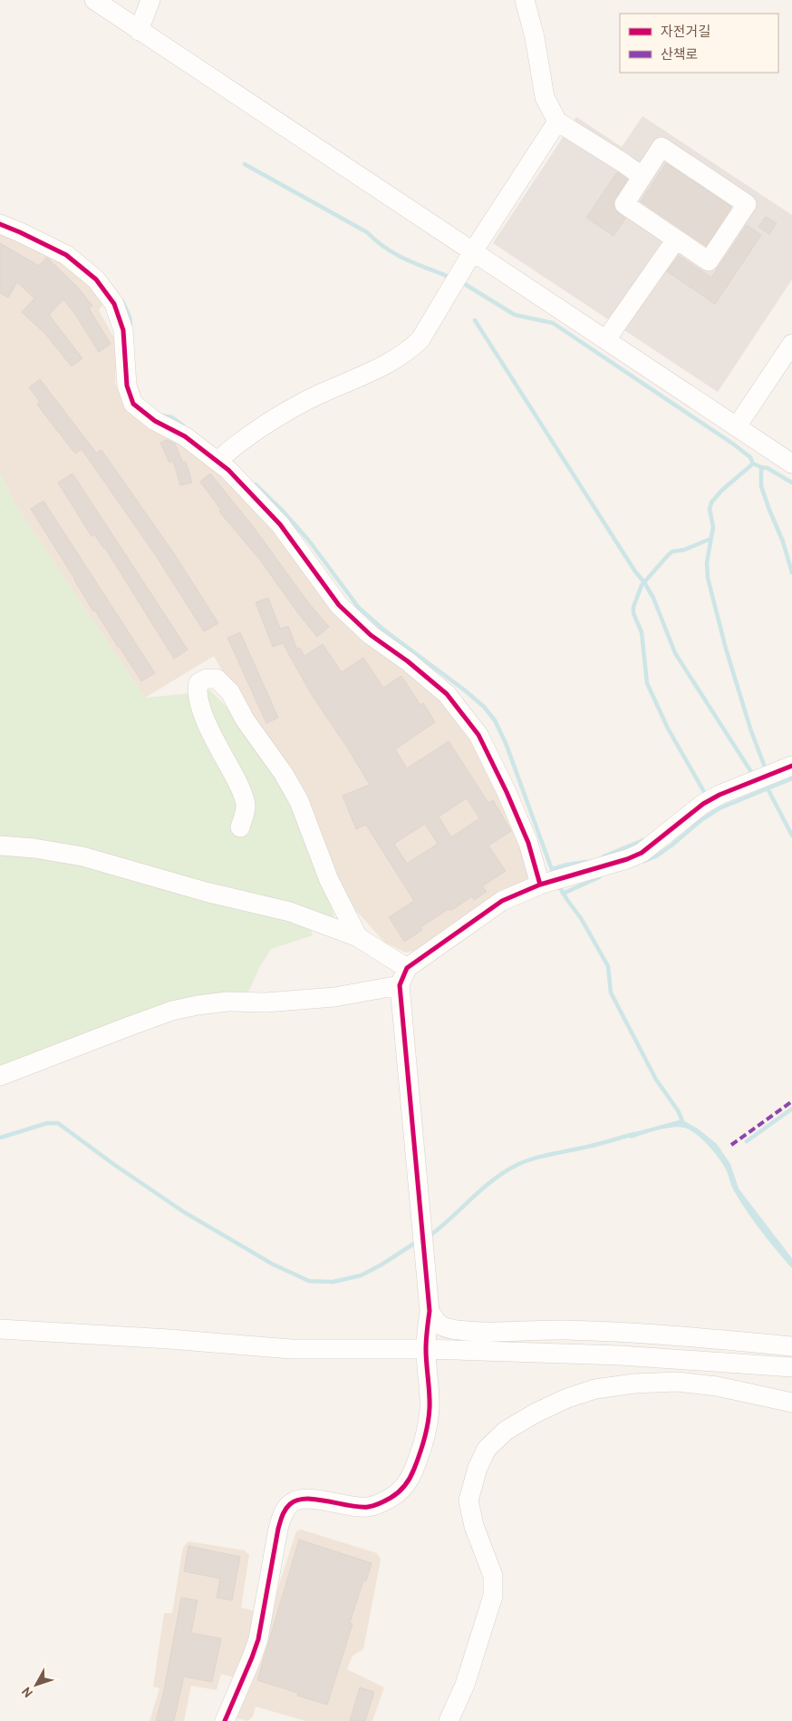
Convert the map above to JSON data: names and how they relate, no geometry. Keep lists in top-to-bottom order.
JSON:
{
  "legend": ["자전거길", "산책로"],
  "north": "bottom left"
}
